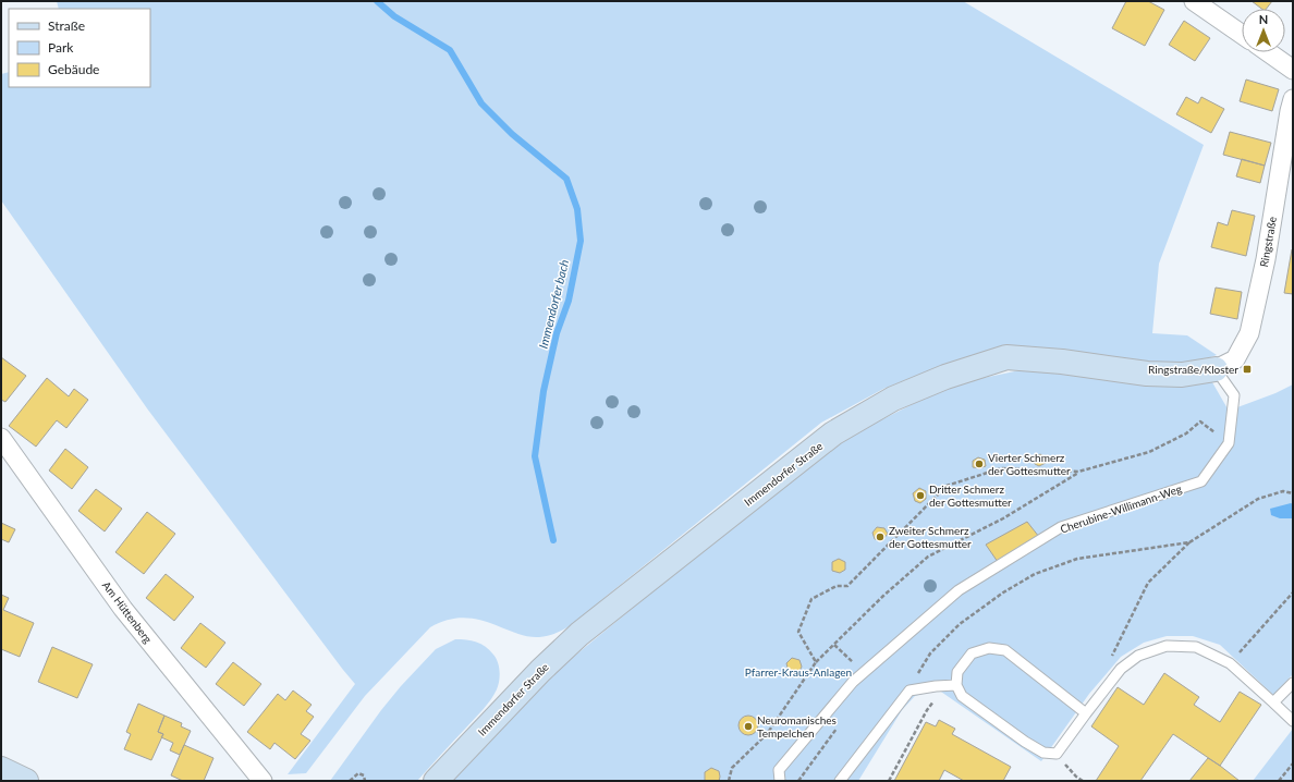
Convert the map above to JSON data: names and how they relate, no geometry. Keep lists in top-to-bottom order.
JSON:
{
  "streets": {
    "street": ["Ringstraße", "Immendorfer Straße", "Am Hüttenberg"],
    "lane": ["Cherubine-Willimann-Weg"]
  },
  "crossings": [
    ["Ringstraße", "Immendorfer Straße"],
    ["Ringstraße", "Cherubine-Willimann-Weg"],
    ["Immendorfer Straße", "Cherubine-Willimann-Weg"]
  ],
  "water": ["Immendorfer bach"],
  "parks": ["Pfarrer-Kraus-Anlagen"],
  "places": {
    "transit": ["Ringstraße/Kloster"],
    "other": [
      "Vierter Schmerz der Gottesmutter",
      "Dritter Schmerz der Gottesmutter",
      "Zweiter Schmerz der Gottesmutter",
      "Neuromanisches Tempelchen"
    ]
  },
  "legend": ["Straße", "Park", "Gebäude"],
  "north": "top"
}
